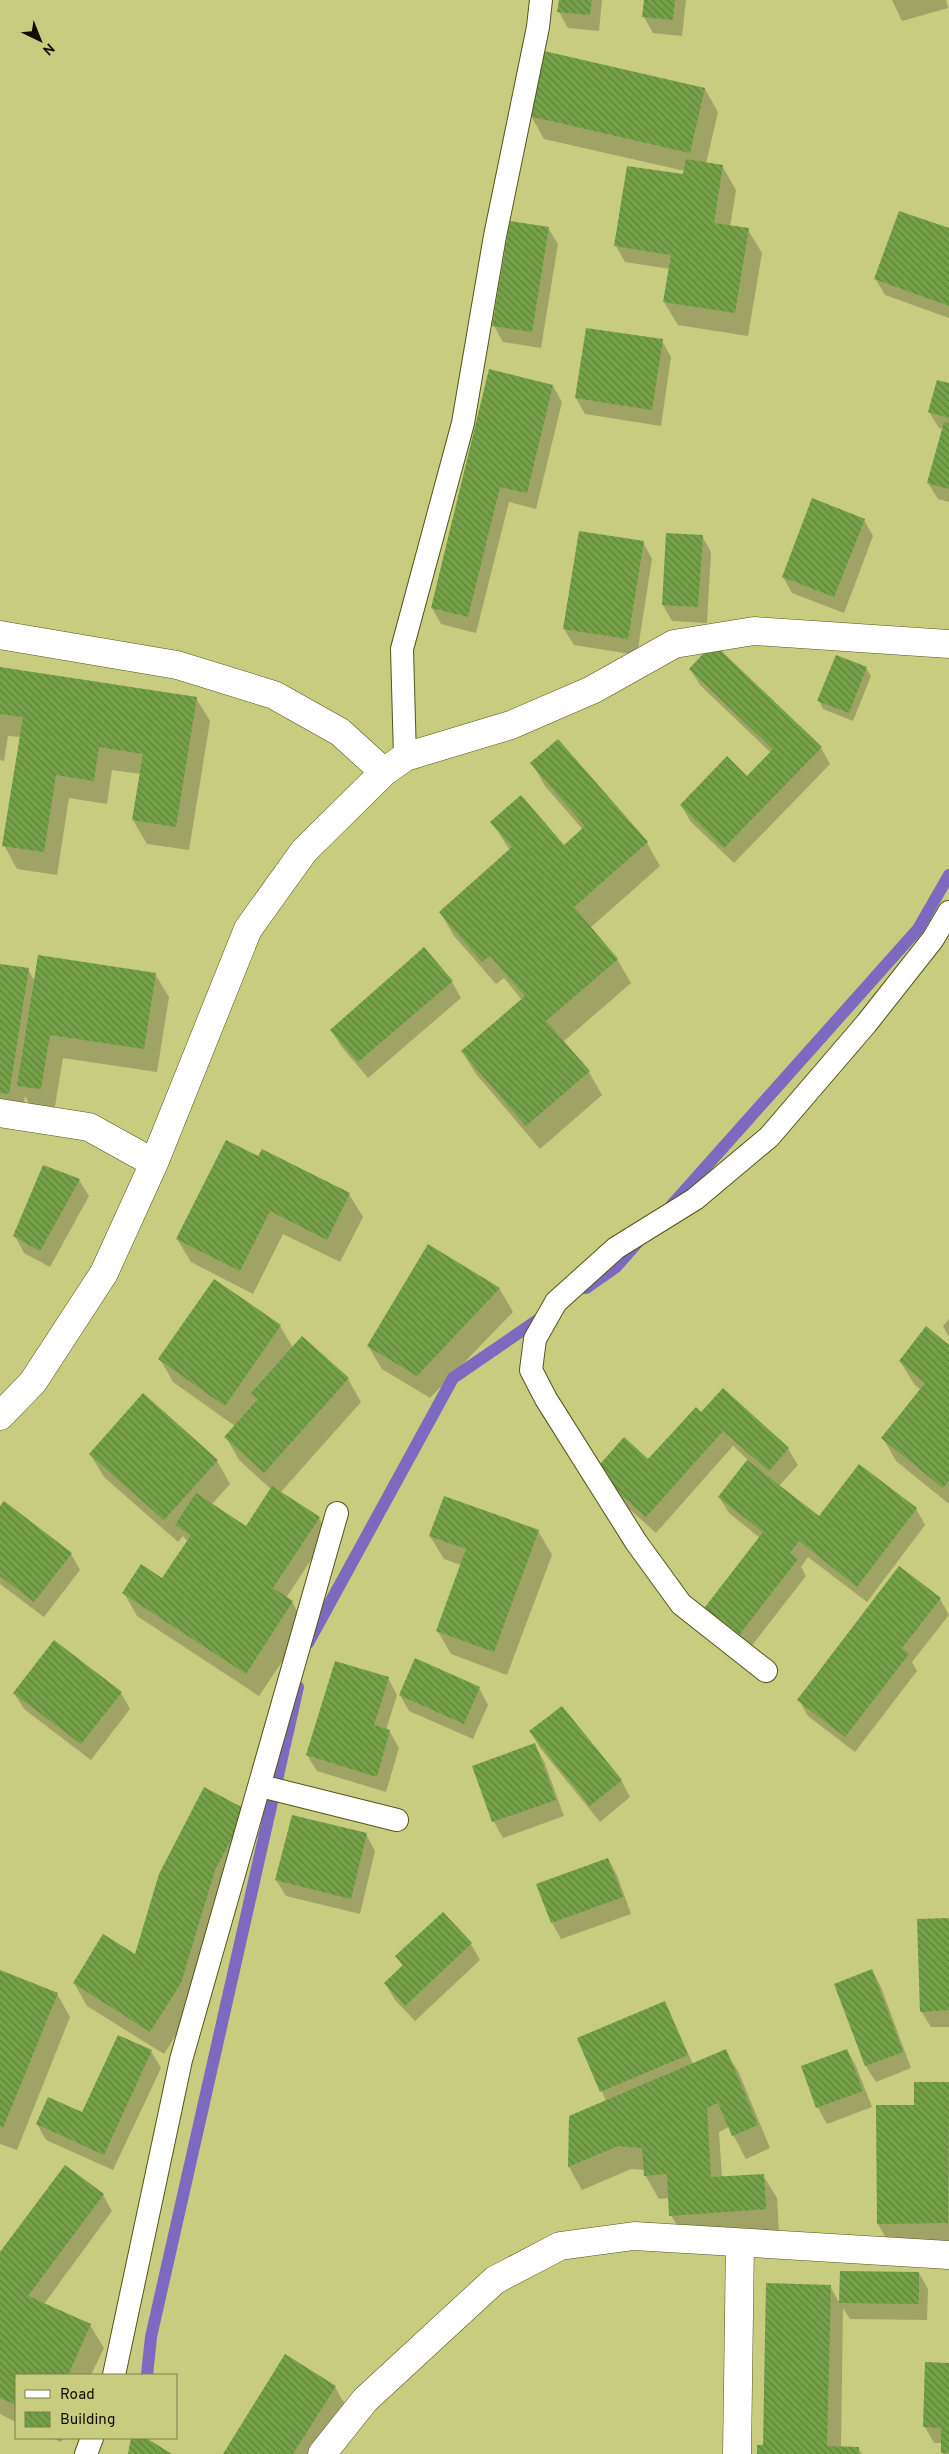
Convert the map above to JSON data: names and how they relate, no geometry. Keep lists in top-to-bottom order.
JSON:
{
  "legend": ["Road", "Building"],
  "north": "bottom right"
}
